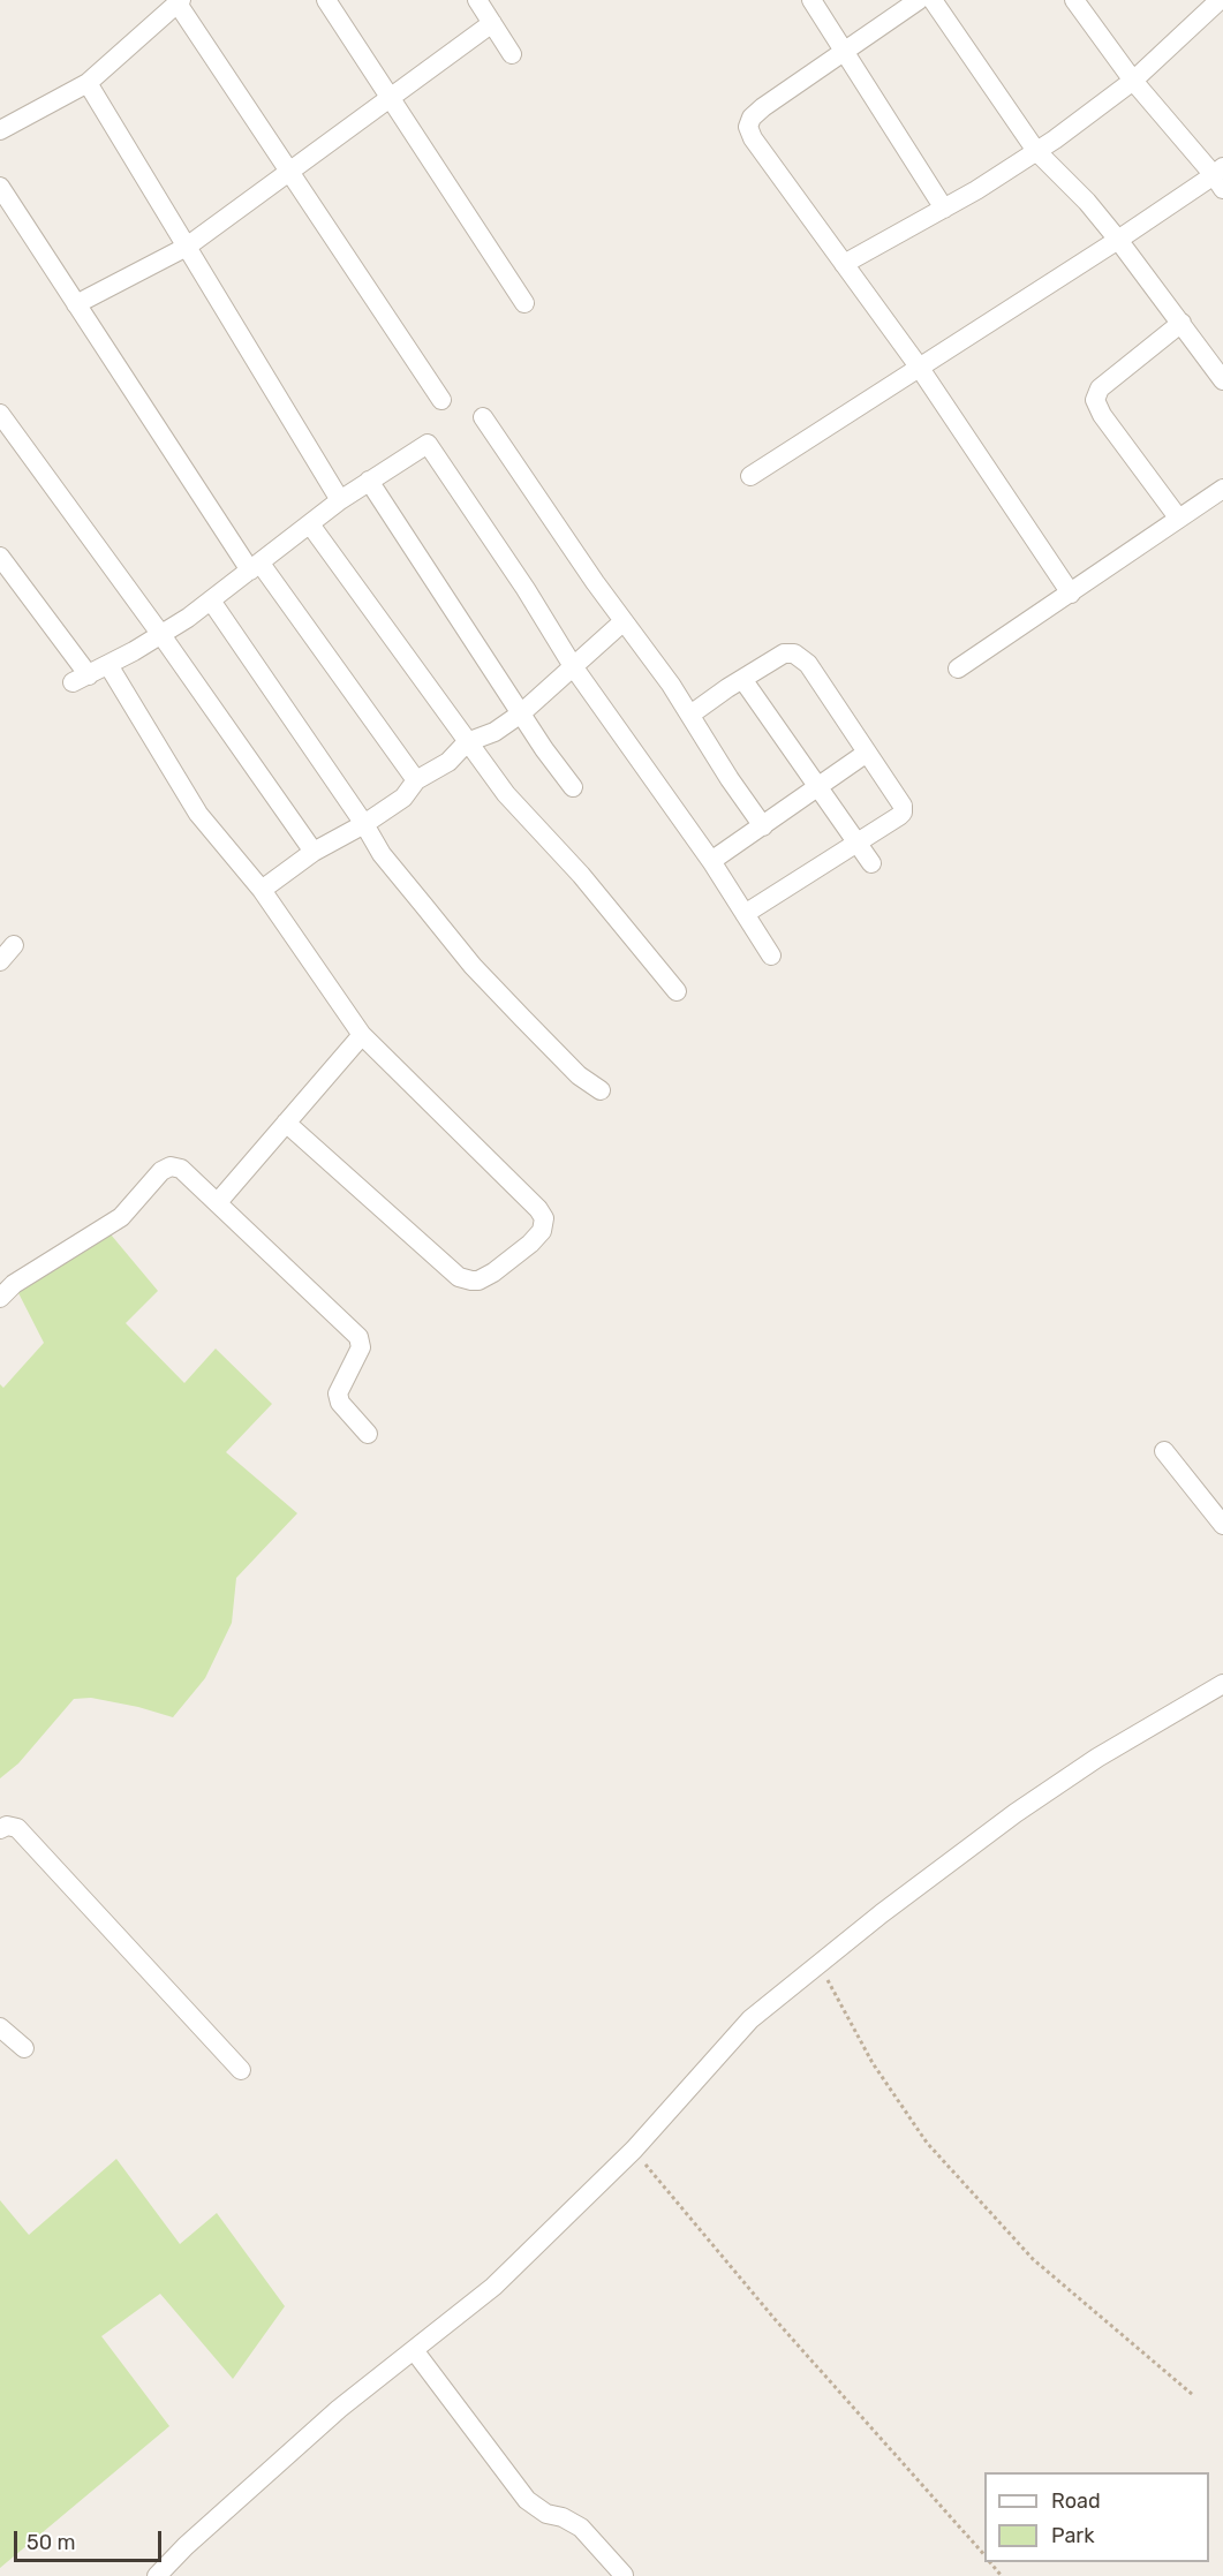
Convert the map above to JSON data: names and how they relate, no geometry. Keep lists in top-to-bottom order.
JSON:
{
  "legend": ["Road", "Park"],
  "scale_bar": "50 m"
}
